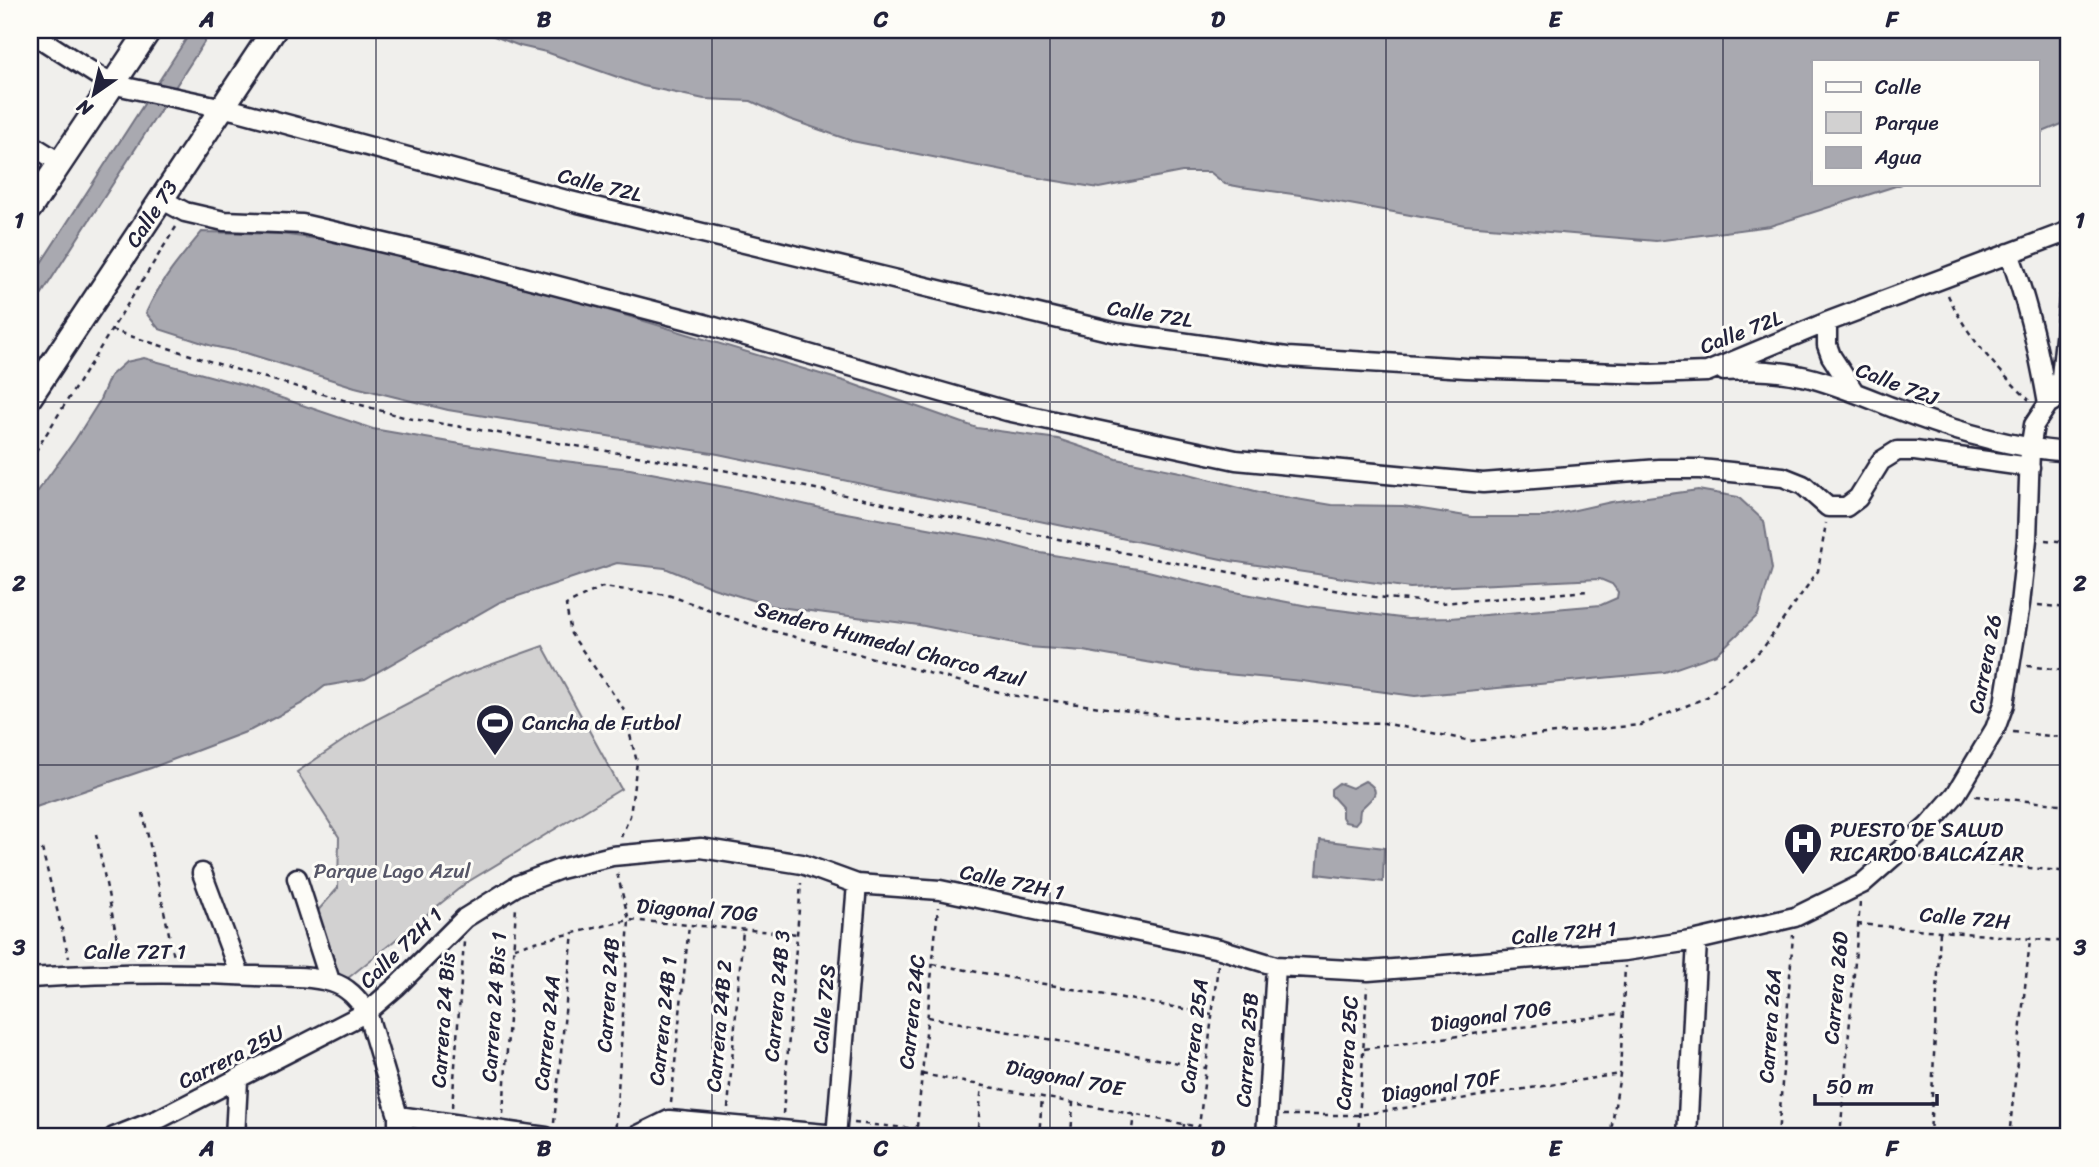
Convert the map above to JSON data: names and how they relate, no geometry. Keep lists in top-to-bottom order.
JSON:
{
  "streets": {
    "main road": ["Calle 73"],
    "street": [
      "Calle 72L",
      "Calle 72J",
      "Carrera 26",
      "Calle 72H 1",
      "Calle 72T 1",
      "Calle 72S",
      "Carrera 25B",
      "Carrera 25U"
    ],
    "path": [
      "Sendero Humedal Charco Azul",
      "Diagonal 70G",
      "Calle 72H",
      "Carrera 26D",
      "Carrera 24B",
      "Carrera 24B 3",
      "Carrera 24 Bis 1",
      "Carrera 24C",
      "Carrera 24 Bis",
      "Carrera 24B 1",
      "Carrera 24B 2",
      "Carrera 26A",
      "Carrera 24A",
      "Carrera 25A",
      "Carrera 25C",
      "Diagonal 70E",
      "Diagonal 70F"
    ]
  },
  "crossings": [
    ["Calle 72L", "Calle 73"],
    ["Calle 72L", "Calle 72J"],
    ["Calle 72J", "Carrera 26"],
    ["Sendero Humedal Charco Azul", "Calle 72H 1"],
    ["Sendero Humedal Charco Azul", "Carrera 24B"],
    ["Carrera 26", "Calle 72H 1"],
    ["Carrera 26", "Carrera 26D"],
    ["Carrera 26", "Carrera 26A"],
    ["Calle 72H 1", "Carrera 24B"],
    ["Calle 72H 1", "Carrera 24B 3"],
    ["Calle 72H 1", "Carrera 24 Bis 1"],
    ["Calle 72H 1", "Calle 72S"],
    ["Calle 72H 1", "Carrera 24C"],
    ["Calle 72H 1", "Carrera 24 Bis"],
    ["Calle 72H 1", "Carrera 25A"],
    ["Calle 72H 1", "Carrera 25B"],
    ["Calle 72H 1", "Carrera 25C"],
    ["Calle 72H 1", "Carrera 25U"],
    ["Diagonal 70G", "Carrera 24B"],
    ["Diagonal 70G", "Carrera 24B 3"],
    ["Diagonal 70G", "Carrera 24 Bis 1"],
    ["Diagonal 70G", "Carrera 24B 1"],
    ["Diagonal 70G", "Carrera 24B 2"],
    ["Diagonal 70G", "Carrera 24A"],
    ["Diagonal 70G", "Carrera 25C"],
    ["Calle 72H", "Carrera 26D"],
    ["Carrera 24C", "Diagonal 70E"],
    ["Carrera 25A", "Diagonal 70E"],
    ["Carrera 25B", "Diagonal 70F"],
    ["Carrera 25C", "Diagonal 70F"]
  ],
  "parks": ["Parque Lago Azul"],
  "places": {
    "sports": ["Cancha de Futbol"],
    "hospital": ["PUESTO DE SALUD RICARDO BALCÁZAR"]
  },
  "legend": ["Calle", "Parque", "Agua"],
  "scale_bar": "50 m",
  "north": "bottom left",
  "grid": {
    "columns": [
      "A",
      "B",
      "C",
      "D",
      "E",
      "F"
    ],
    "rows": ["1", "2", "3"]
  }
}
